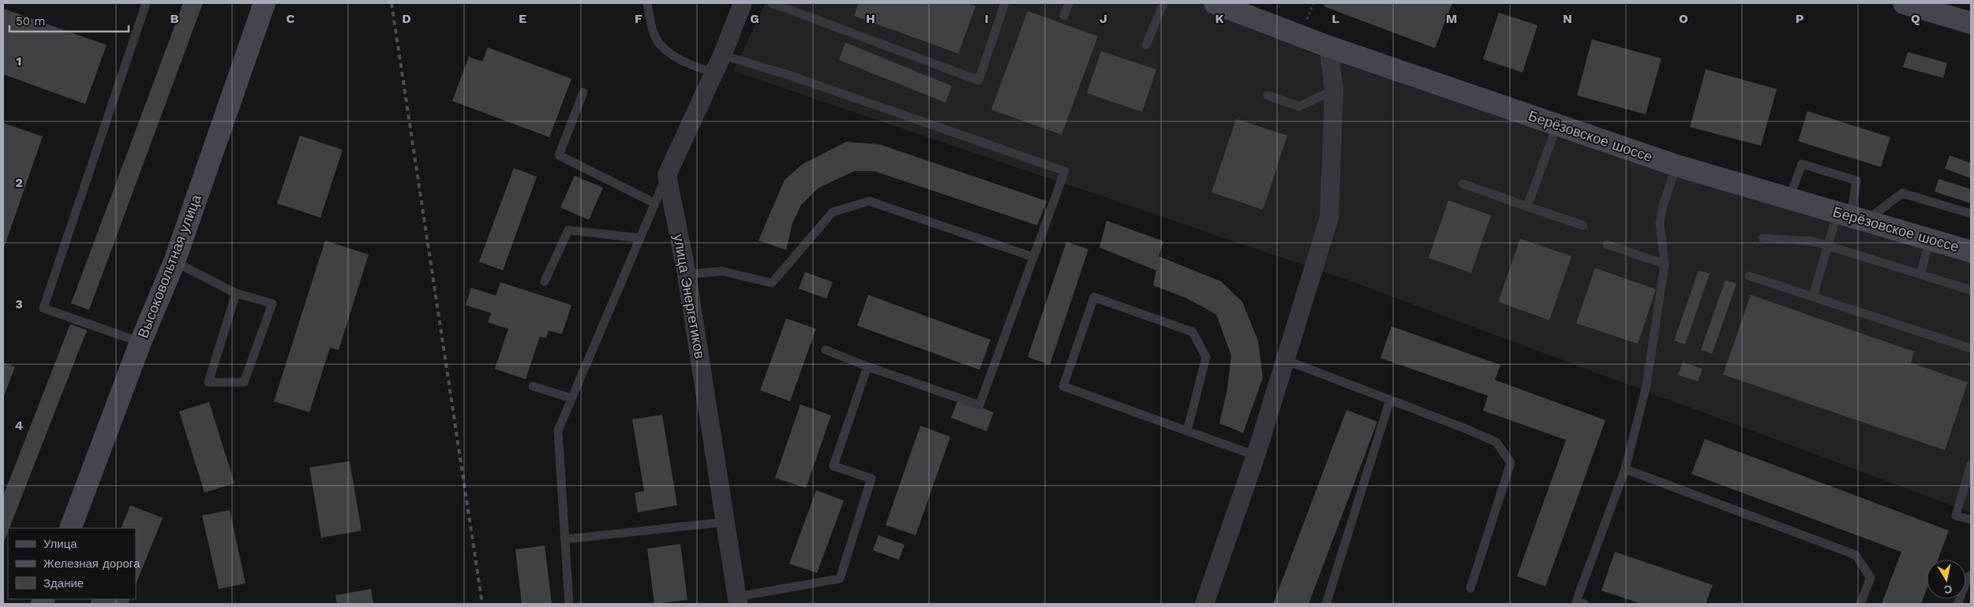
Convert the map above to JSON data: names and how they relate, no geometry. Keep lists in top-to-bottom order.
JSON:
{
  "streets": {
    "main road": ["Берёзовское шоссе", "Высоковольтная улица"],
    "street": ["улица Энергетиков"]
  },
  "legend": ["Улица", "Железная дорога", "Здание"],
  "scale_bar": "50 m",
  "north": "bottom",
  "grid": {
    "columns": [
      "B",
      "C",
      "D",
      "E",
      "F",
      "G",
      "H",
      "I",
      "J",
      "K",
      "L",
      "M",
      "N",
      "O",
      "P",
      "Q"
    ],
    "rows": [
      "1",
      "2",
      "3",
      "4"
    ]
  }
}
